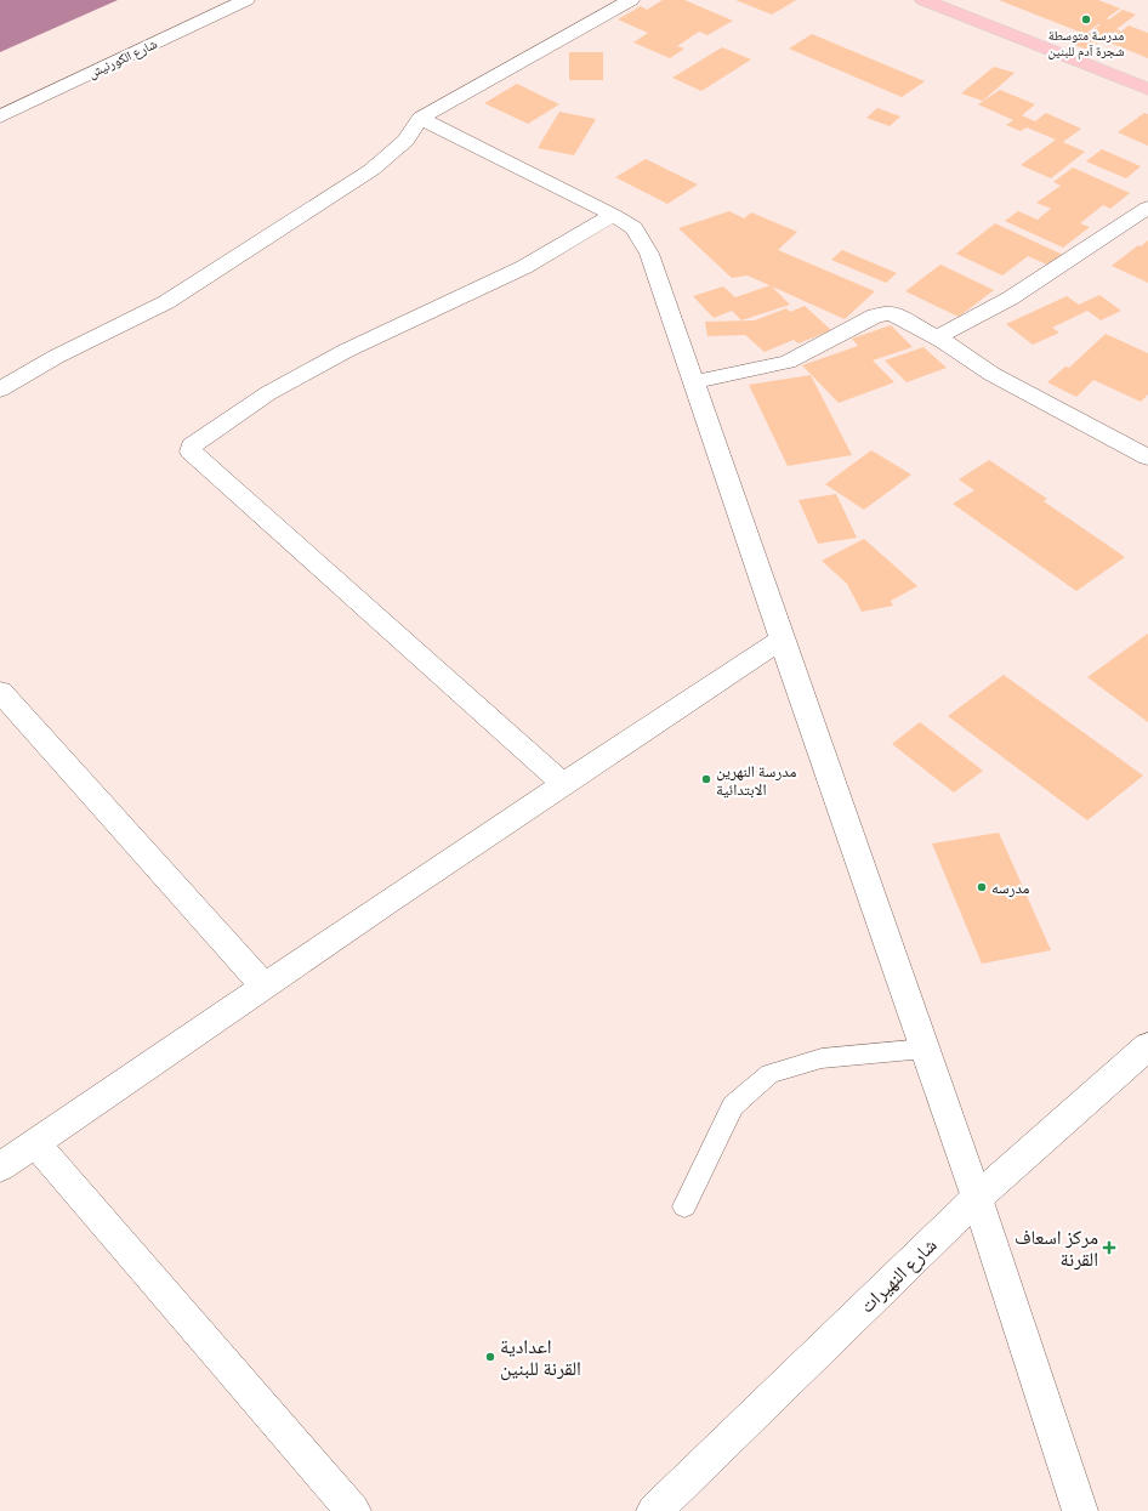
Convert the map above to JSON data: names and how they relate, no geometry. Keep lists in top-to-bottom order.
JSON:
{
  "streets": {
    "street": ["شارع الكورنيش", "شارع النهيرات"]
  },
  "places": {
    "other": [
      "مدرسة متوسطة شجرة آدم للبنين",
      "مدرسة النهرين الابتدائية",
      "مدرسه",
      "اعدادية القرنة للبنين"
    ],
    "health": ["مركز اسعاف القرنة"]
  }
}
